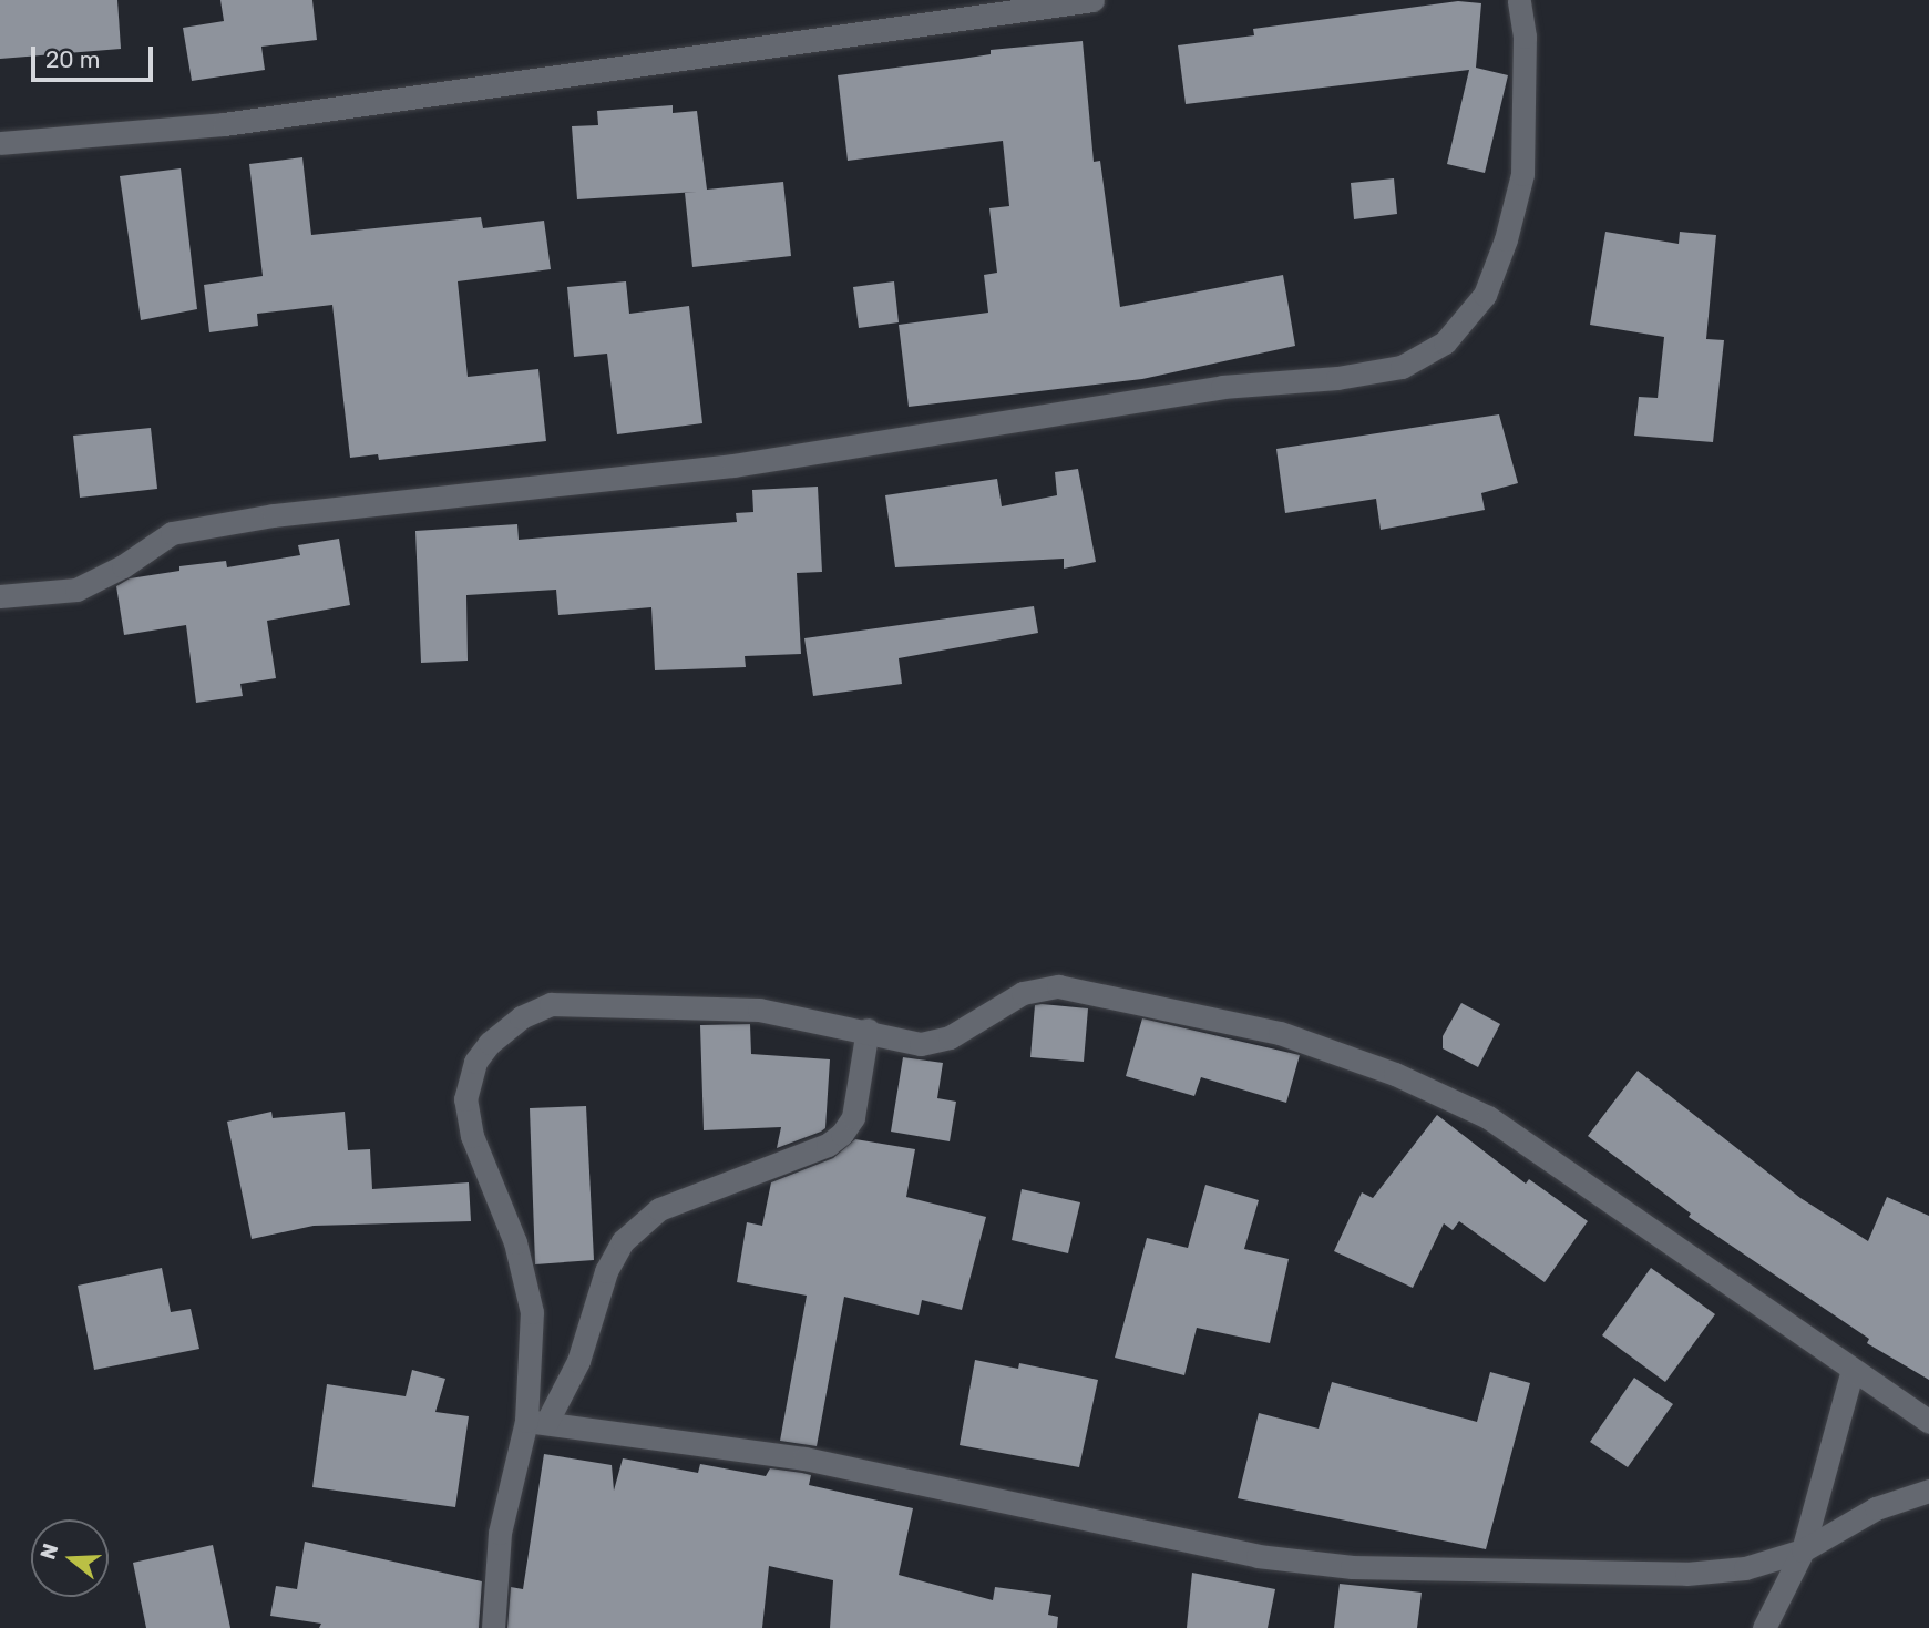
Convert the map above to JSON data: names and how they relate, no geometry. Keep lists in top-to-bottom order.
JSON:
{
  "scale_bar": "20 m",
  "north": "left"
}
